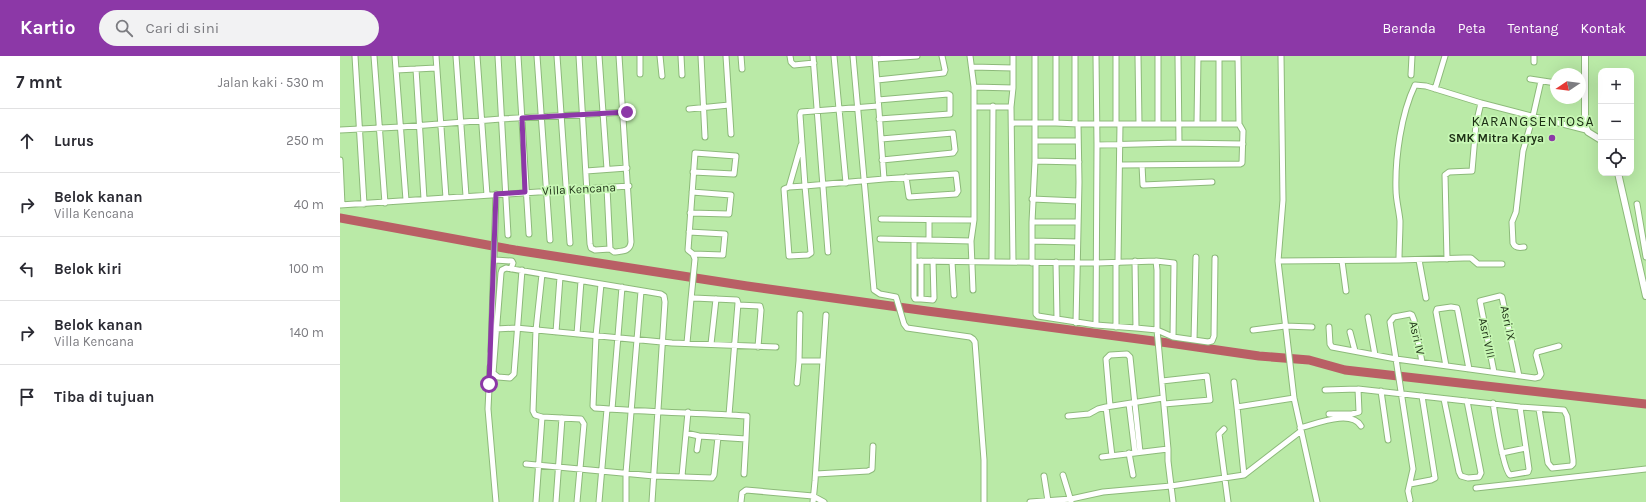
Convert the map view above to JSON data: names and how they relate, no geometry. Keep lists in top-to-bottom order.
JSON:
{
  "streets": {
    "street": [
      "Villa Kencana",
      "Asri IX",
      "Asri IV",
      "Asri VIII"
    ]
  },
  "crossings": [
    ["Asri IX", "Asri VIII"]
  ],
  "districts": ["KARANGSENTOSA"],
  "places": ["SMK Mitra Karya"],
  "north": "left",
  "page": {
    "header": "Kartio",
    "search": "Cari di sini",
    "nav": [
      "Beranda",
      "Peta",
      "Tentang",
      "Kontak"
    ],
    "heading": ["7 mnt", "Jalan kaki · 530 m"],
    "map_buttons": ["+", "−"],
    "list": [
      ["Lurus", "250 m"],
      ["Belok kanan", "Villa Kencana", "40 m"],
      ["Belok kiri", "100 m"],
      ["Belok kanan", "Villa Kencana", "140 m"],
      "Tiba di tujuan"
    ]
  }
}
